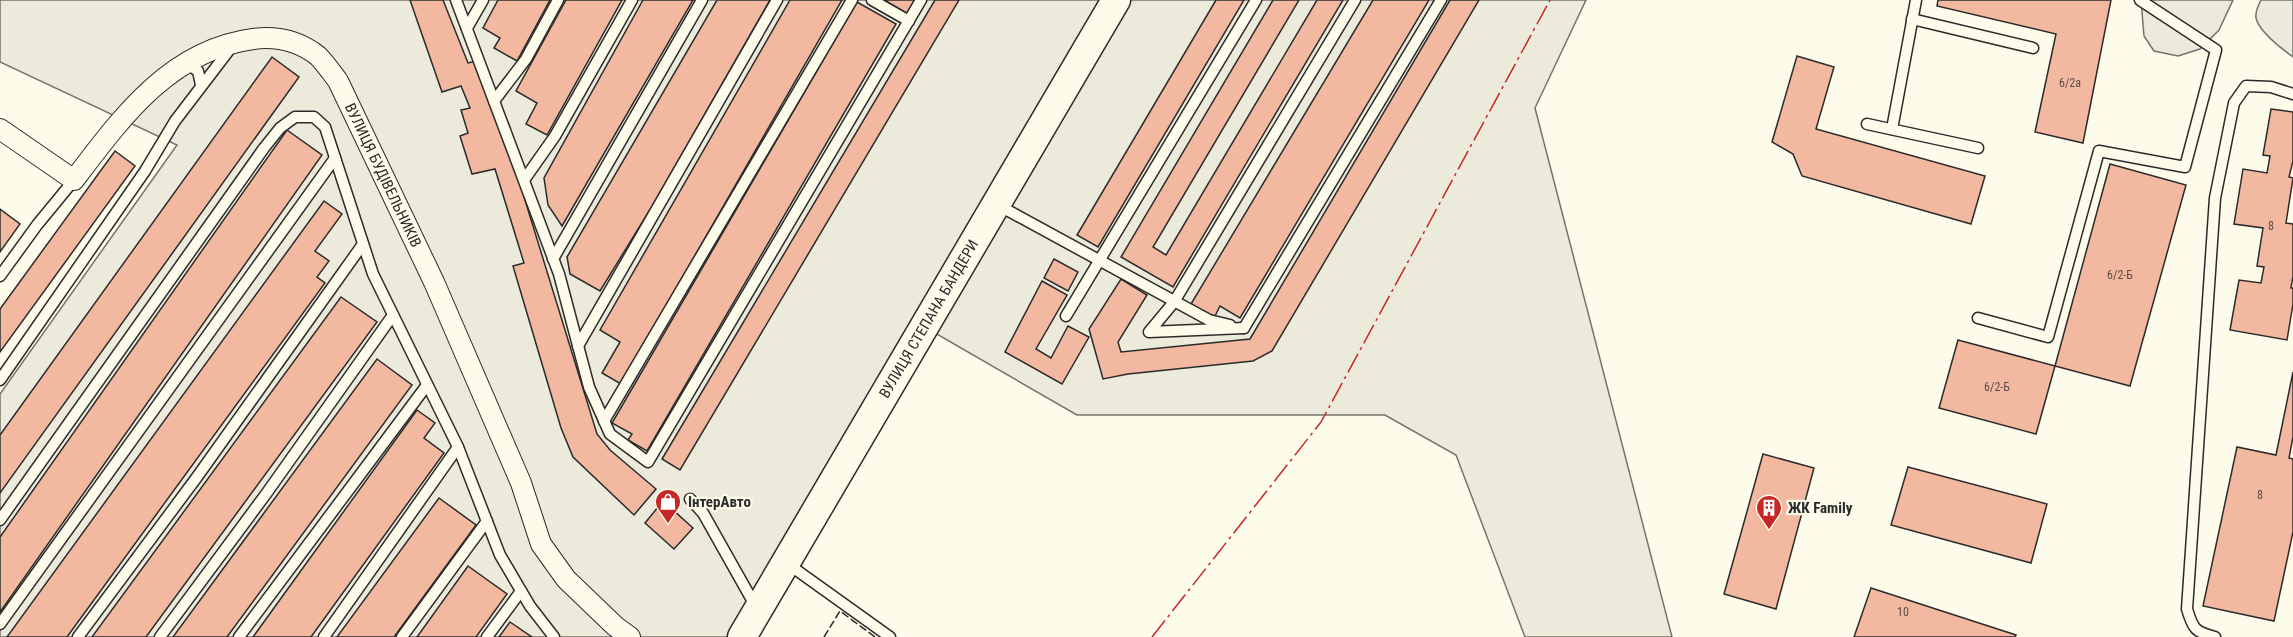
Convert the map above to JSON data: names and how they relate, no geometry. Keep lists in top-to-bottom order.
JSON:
{
  "streets": {
    "main road": ["ВУЛИЦЯ СТЕПАНА БАНДЕРИ"],
    "street": ["ВУЛИЦЯ БУДІВЕЛЬНИКІВ"]
  },
  "places": {
    "shop": ["ІнтерАвто"],
    "building": ["ЖК Family"]
  },
  "house_numbers": [
    "6/2а",
    "8",
    "6/2-Б",
    "6/2-Б",
    "8",
    "10"
  ]
}
